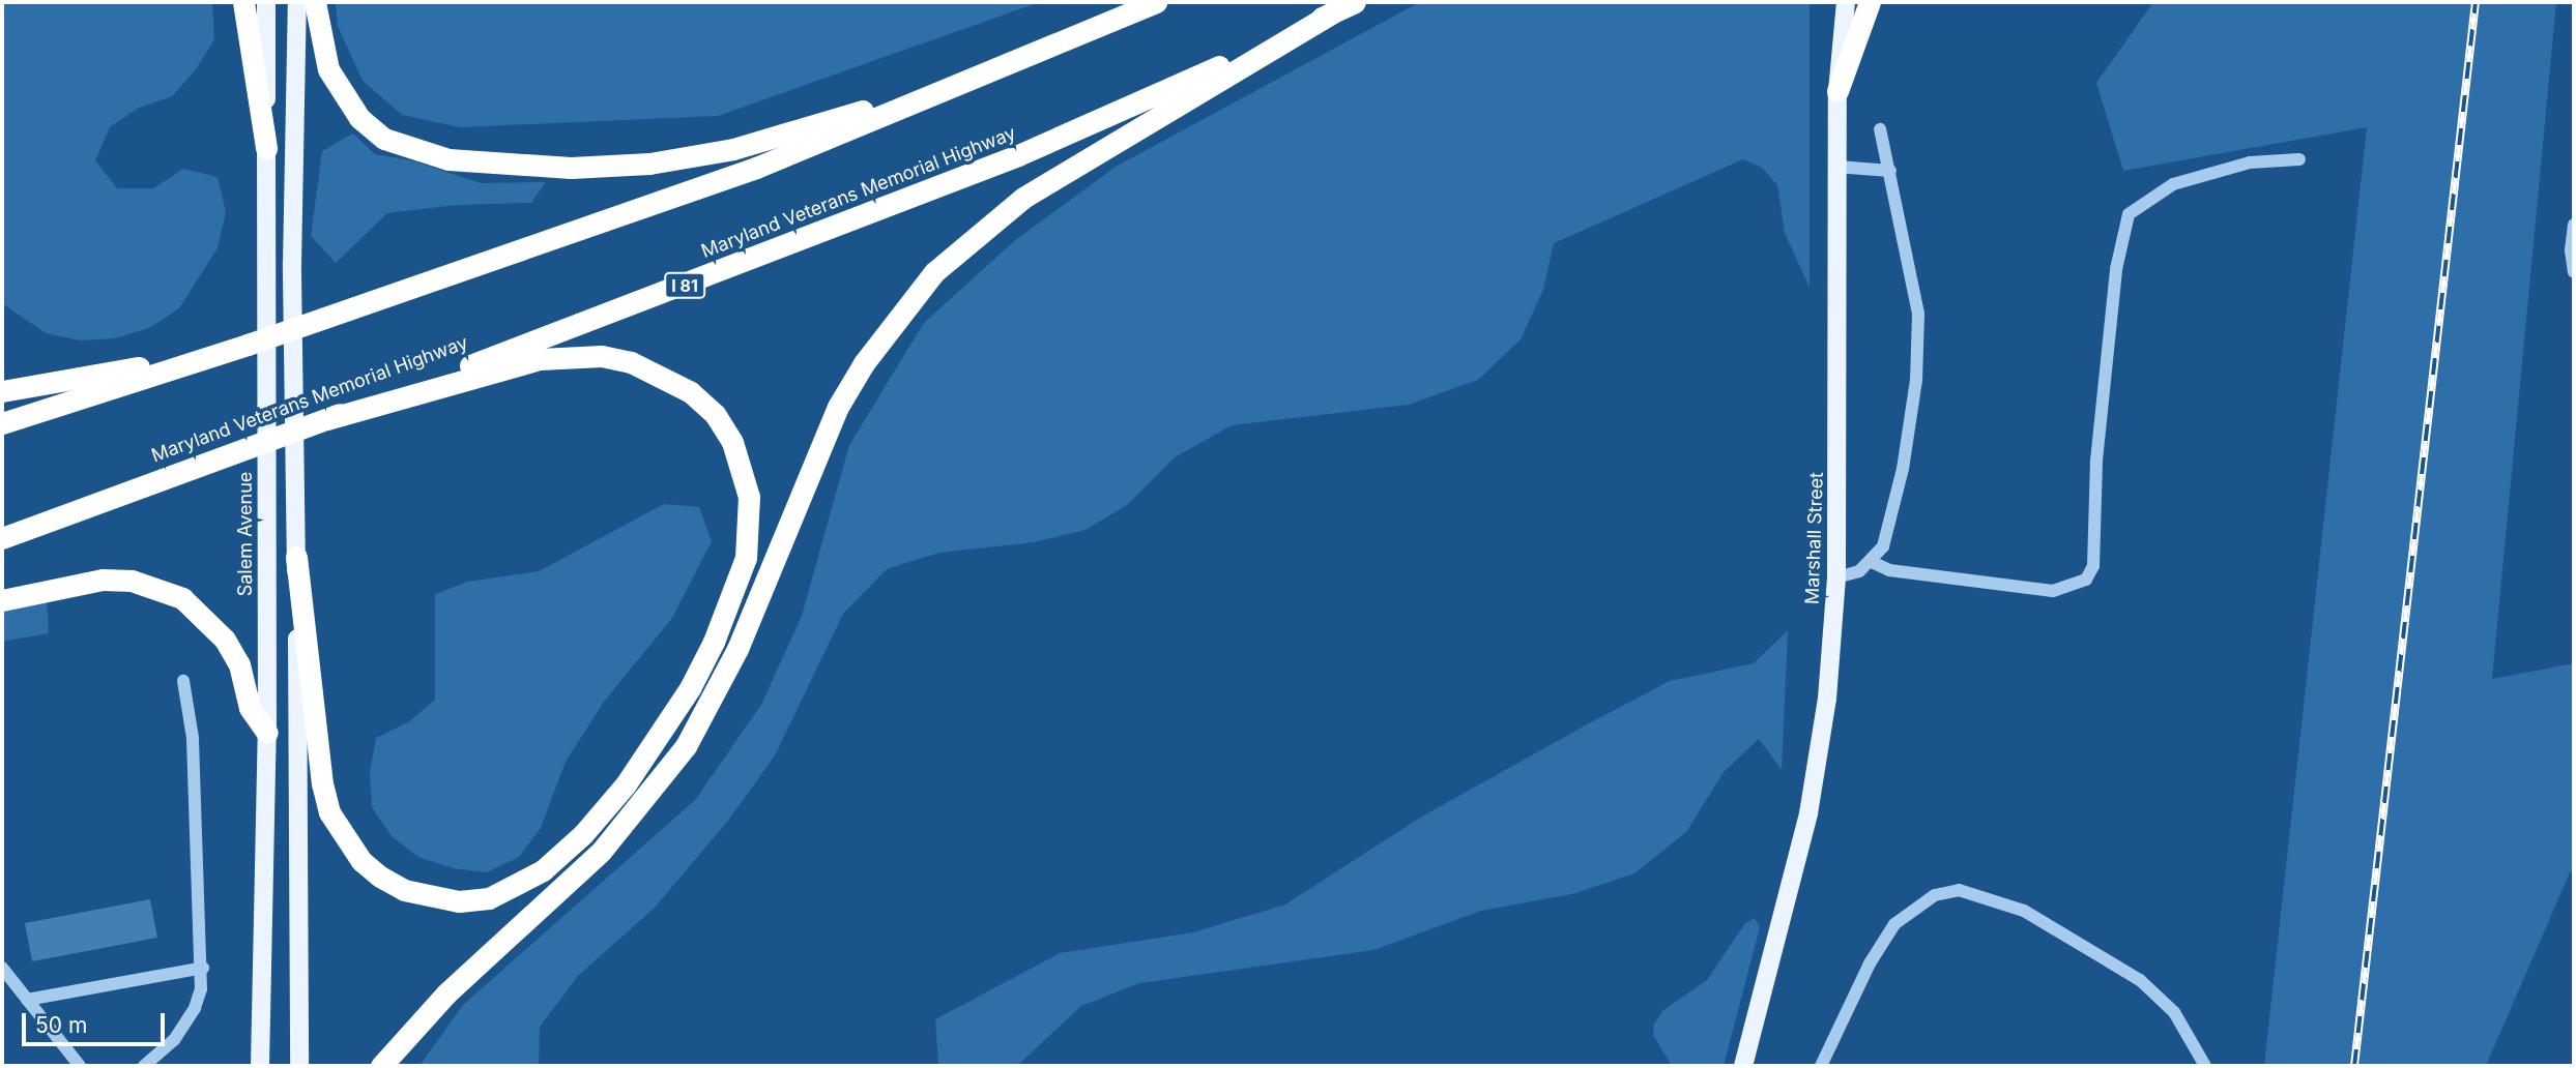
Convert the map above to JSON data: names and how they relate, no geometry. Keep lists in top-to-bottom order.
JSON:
{
  "streets": {
    "highway": ["Maryland Veterans Memorial Highway", "I 81"],
    "main road": ["Salem Avenue", "Marshall Street"]
  },
  "scale_bar": "50 m"
}
